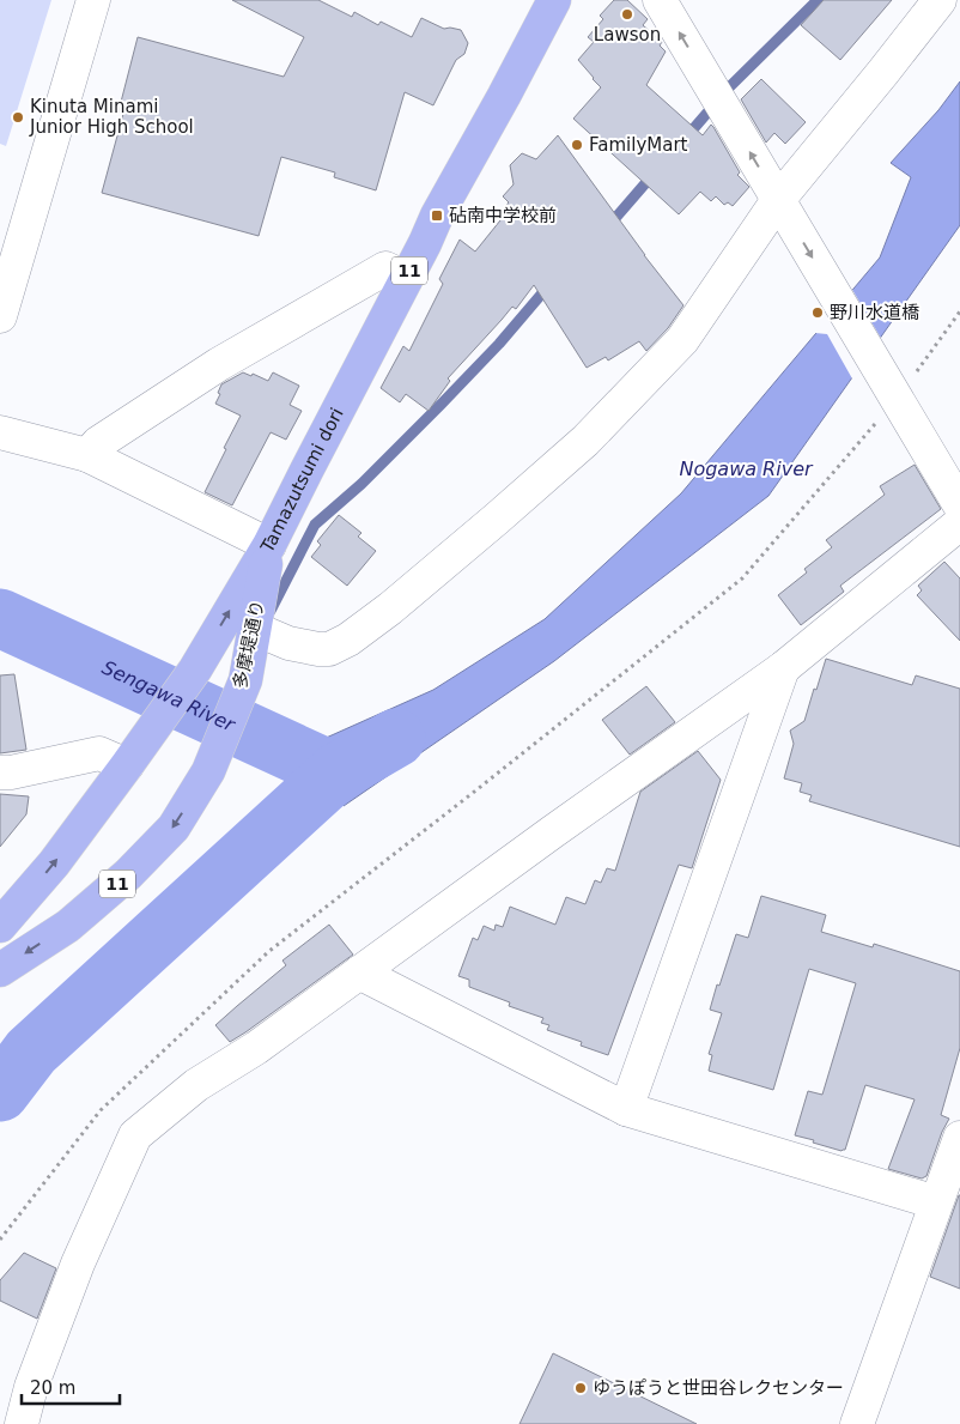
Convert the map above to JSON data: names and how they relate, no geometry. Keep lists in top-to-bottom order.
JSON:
{
  "streets": {
    "main road": ["11", "Tamazutsumi dori", "多摩堤通り"]
  },
  "crossings": [
    ["Tamazutsumi dori", "多摩堤通り"]
  ],
  "one_way": ["Tamazutsumi dori", "多摩堤通り"],
  "water": ["Nogawa River", "Sengawa River"],
  "places": {
    "other": [
      "Lawson",
      "Kinuta Minami Junior High School",
      "FamilyMart",
      "野川水道橋",
      "ゆうぽうと世田谷レクセンター"
    ],
    "transit": ["砧南中学校前"]
  },
  "scale_bar": "20 m"
}
